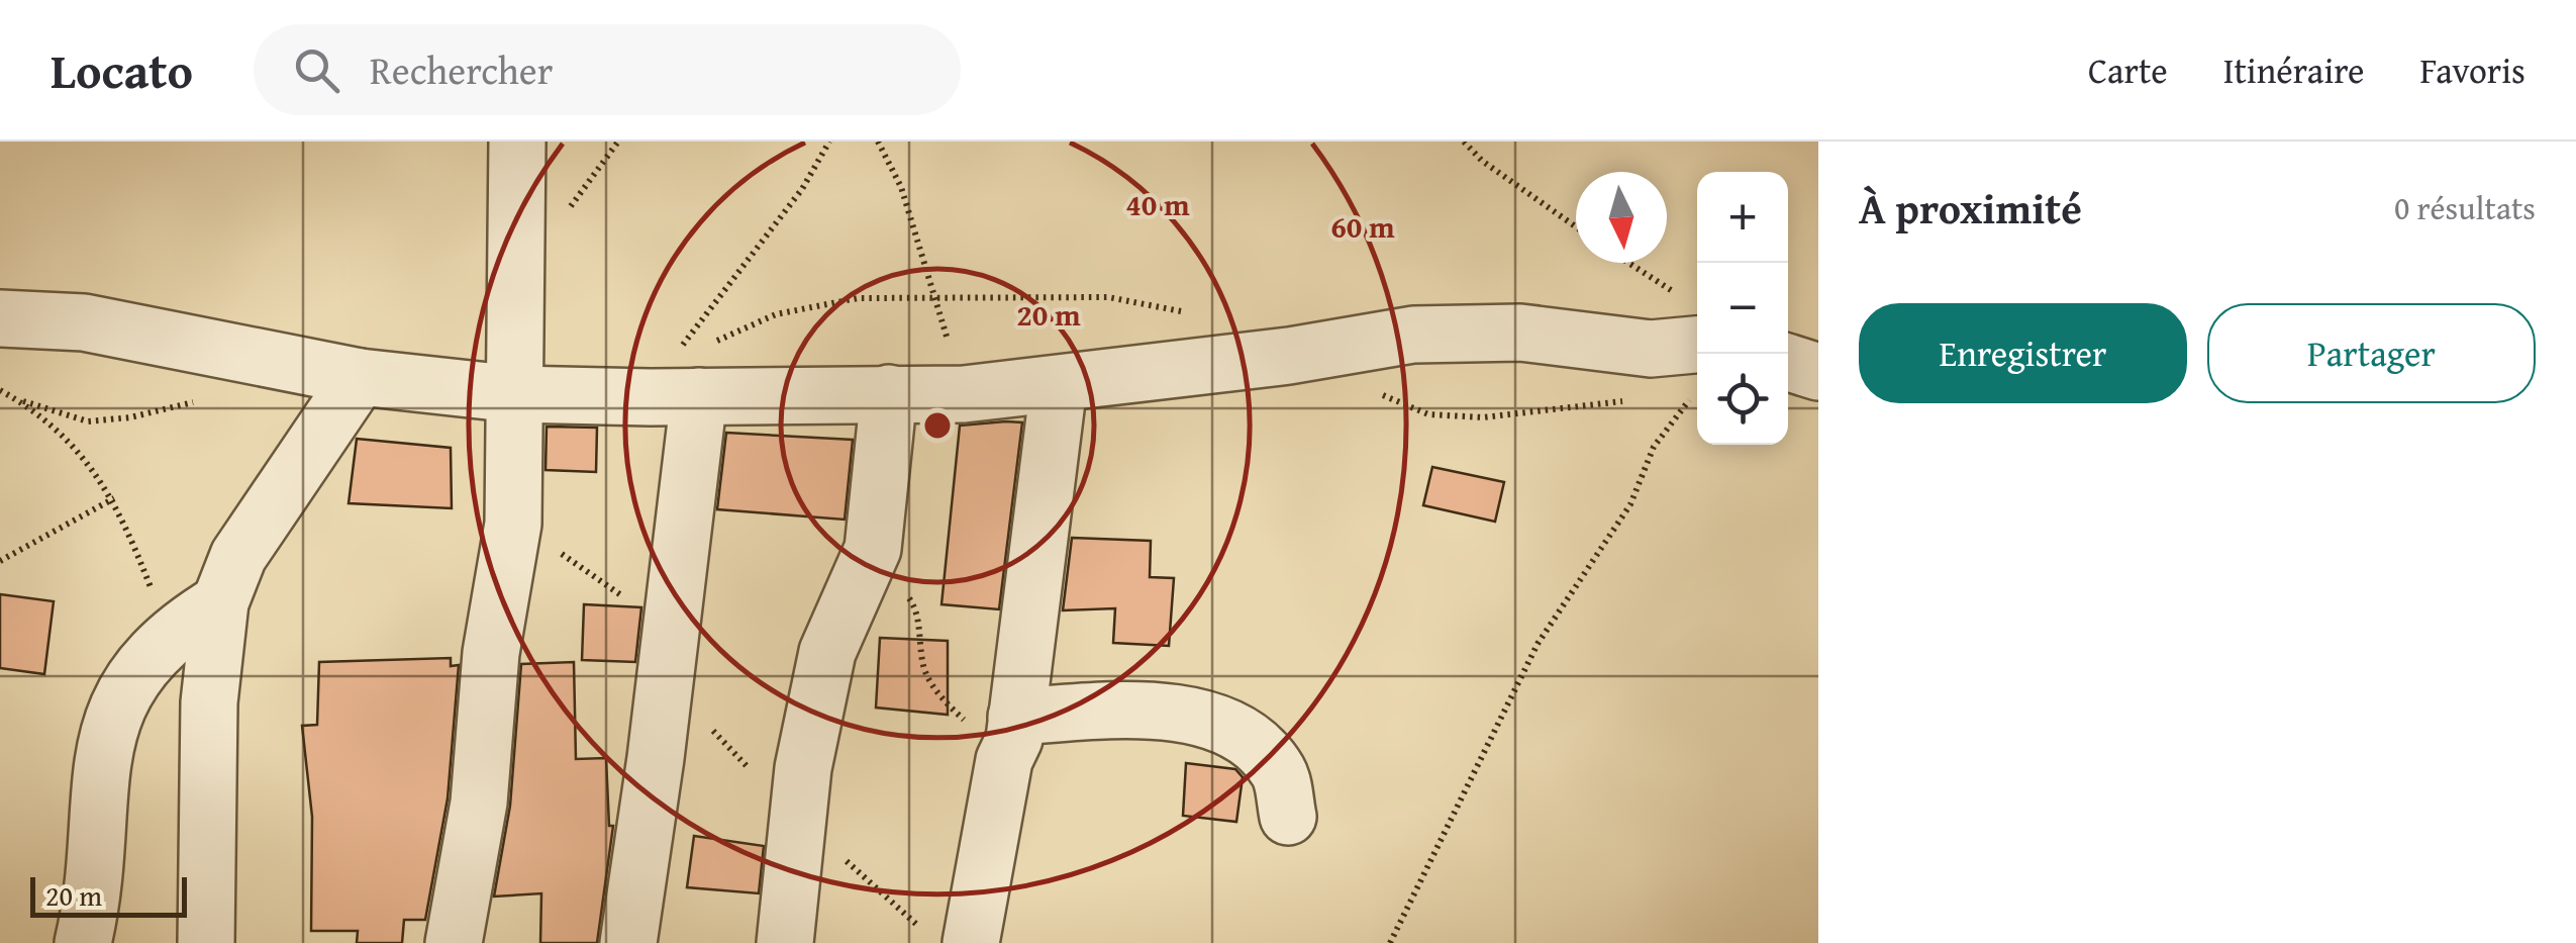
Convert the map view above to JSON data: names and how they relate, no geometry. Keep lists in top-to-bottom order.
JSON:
{
  "scale_bar": "20 m",
  "north": "bottom",
  "page": {
    "header": "Locato",
    "search": "Rechercher",
    "nav": ["Carte", "Itinéraire", "Favoris"],
    "heading": ["À proximité", "0 résultats"],
    "map_buttons": ["+", "−"],
    "buttons": ["Enregistrer", "Partager"],
    "scale": "20 m"
  },
  "rings": ["40 m", "60 m", "20 m"]
}
